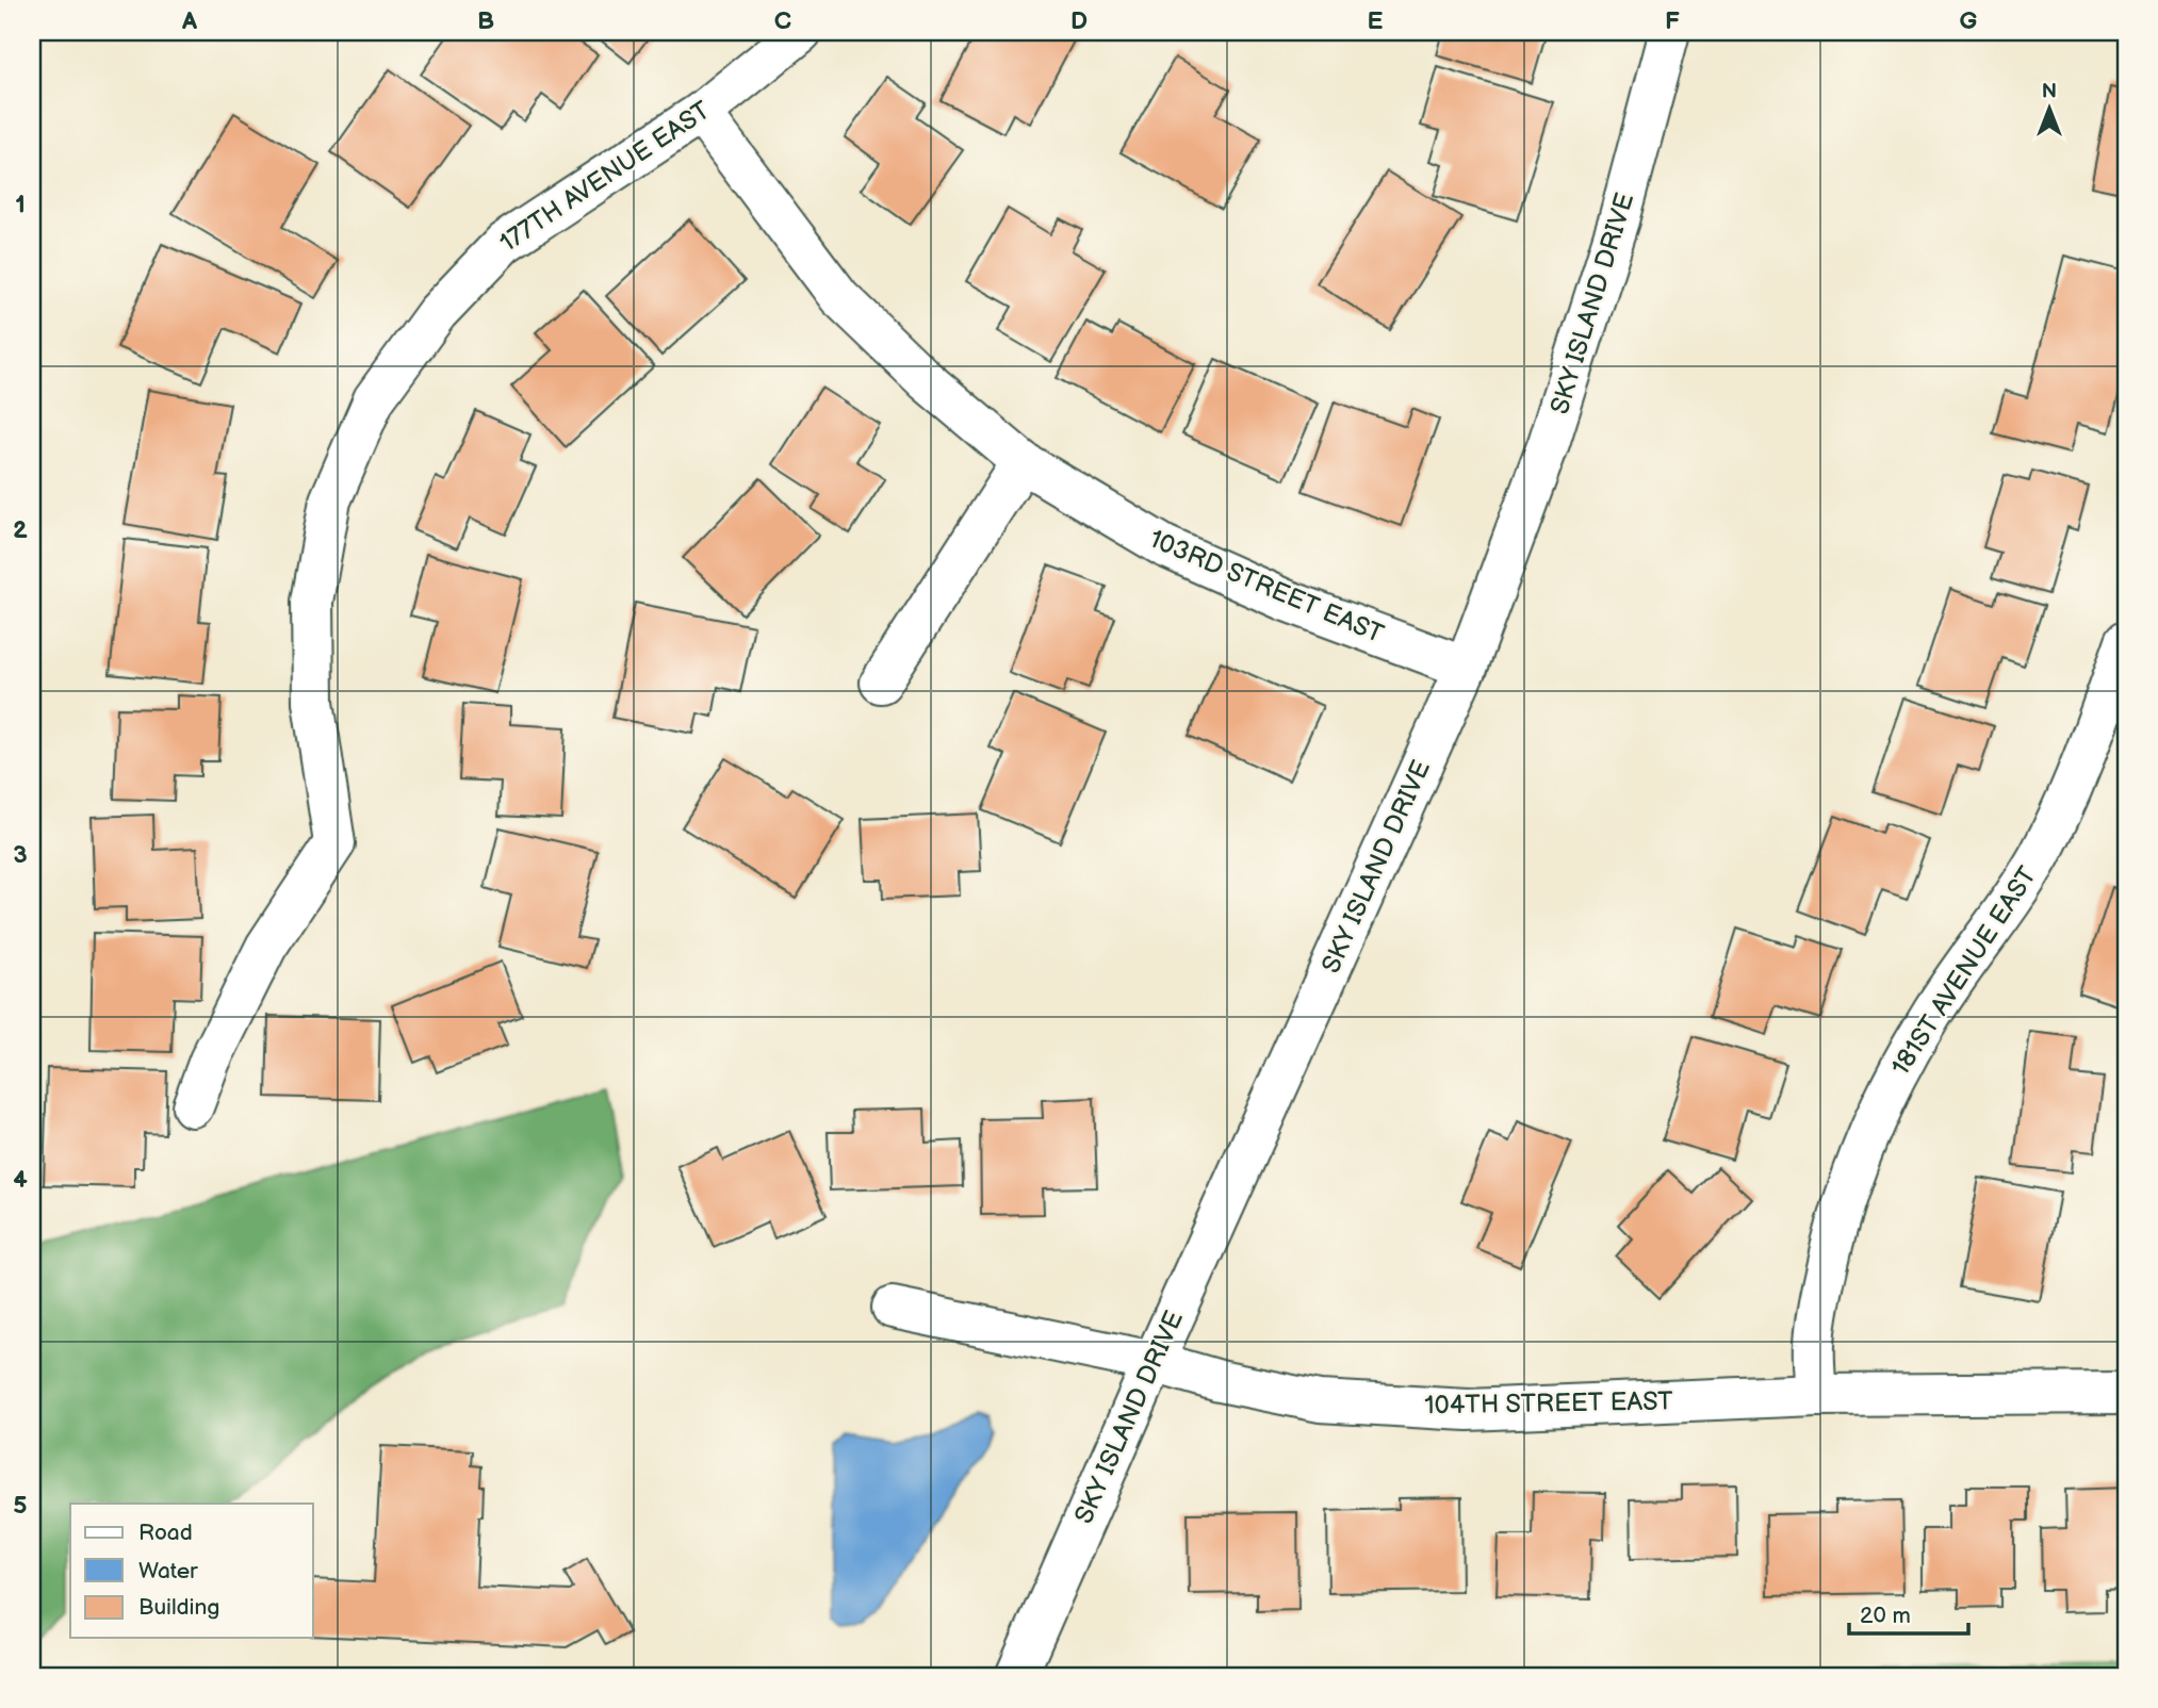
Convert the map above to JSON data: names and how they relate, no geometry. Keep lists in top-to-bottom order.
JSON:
{
  "streets": {
    "street": [
      "177TH AVENUE EAST",
      "SKY ISLAND DRIVE",
      "103RD STREET EAST",
      "181ST AVENUE EAST",
      "104TH STREET EAST"
    ]
  },
  "crossings": [
    ["177TH AVENUE EAST", "103RD STREET EAST"],
    ["SKY ISLAND DRIVE", "103RD STREET EAST"],
    ["SKY ISLAND DRIVE", "104TH STREET EAST"],
    ["181ST AVENUE EAST", "104TH STREET EAST"]
  ],
  "legend": ["Road", "Water", "Building"],
  "scale_bar": "20 m",
  "north": "top",
  "grid": {
    "columns": [
      "A",
      "B",
      "C",
      "D",
      "E",
      "F",
      "G"
    ],
    "rows": [
      "1",
      "2",
      "3",
      "4",
      "5"
    ]
  }
}
